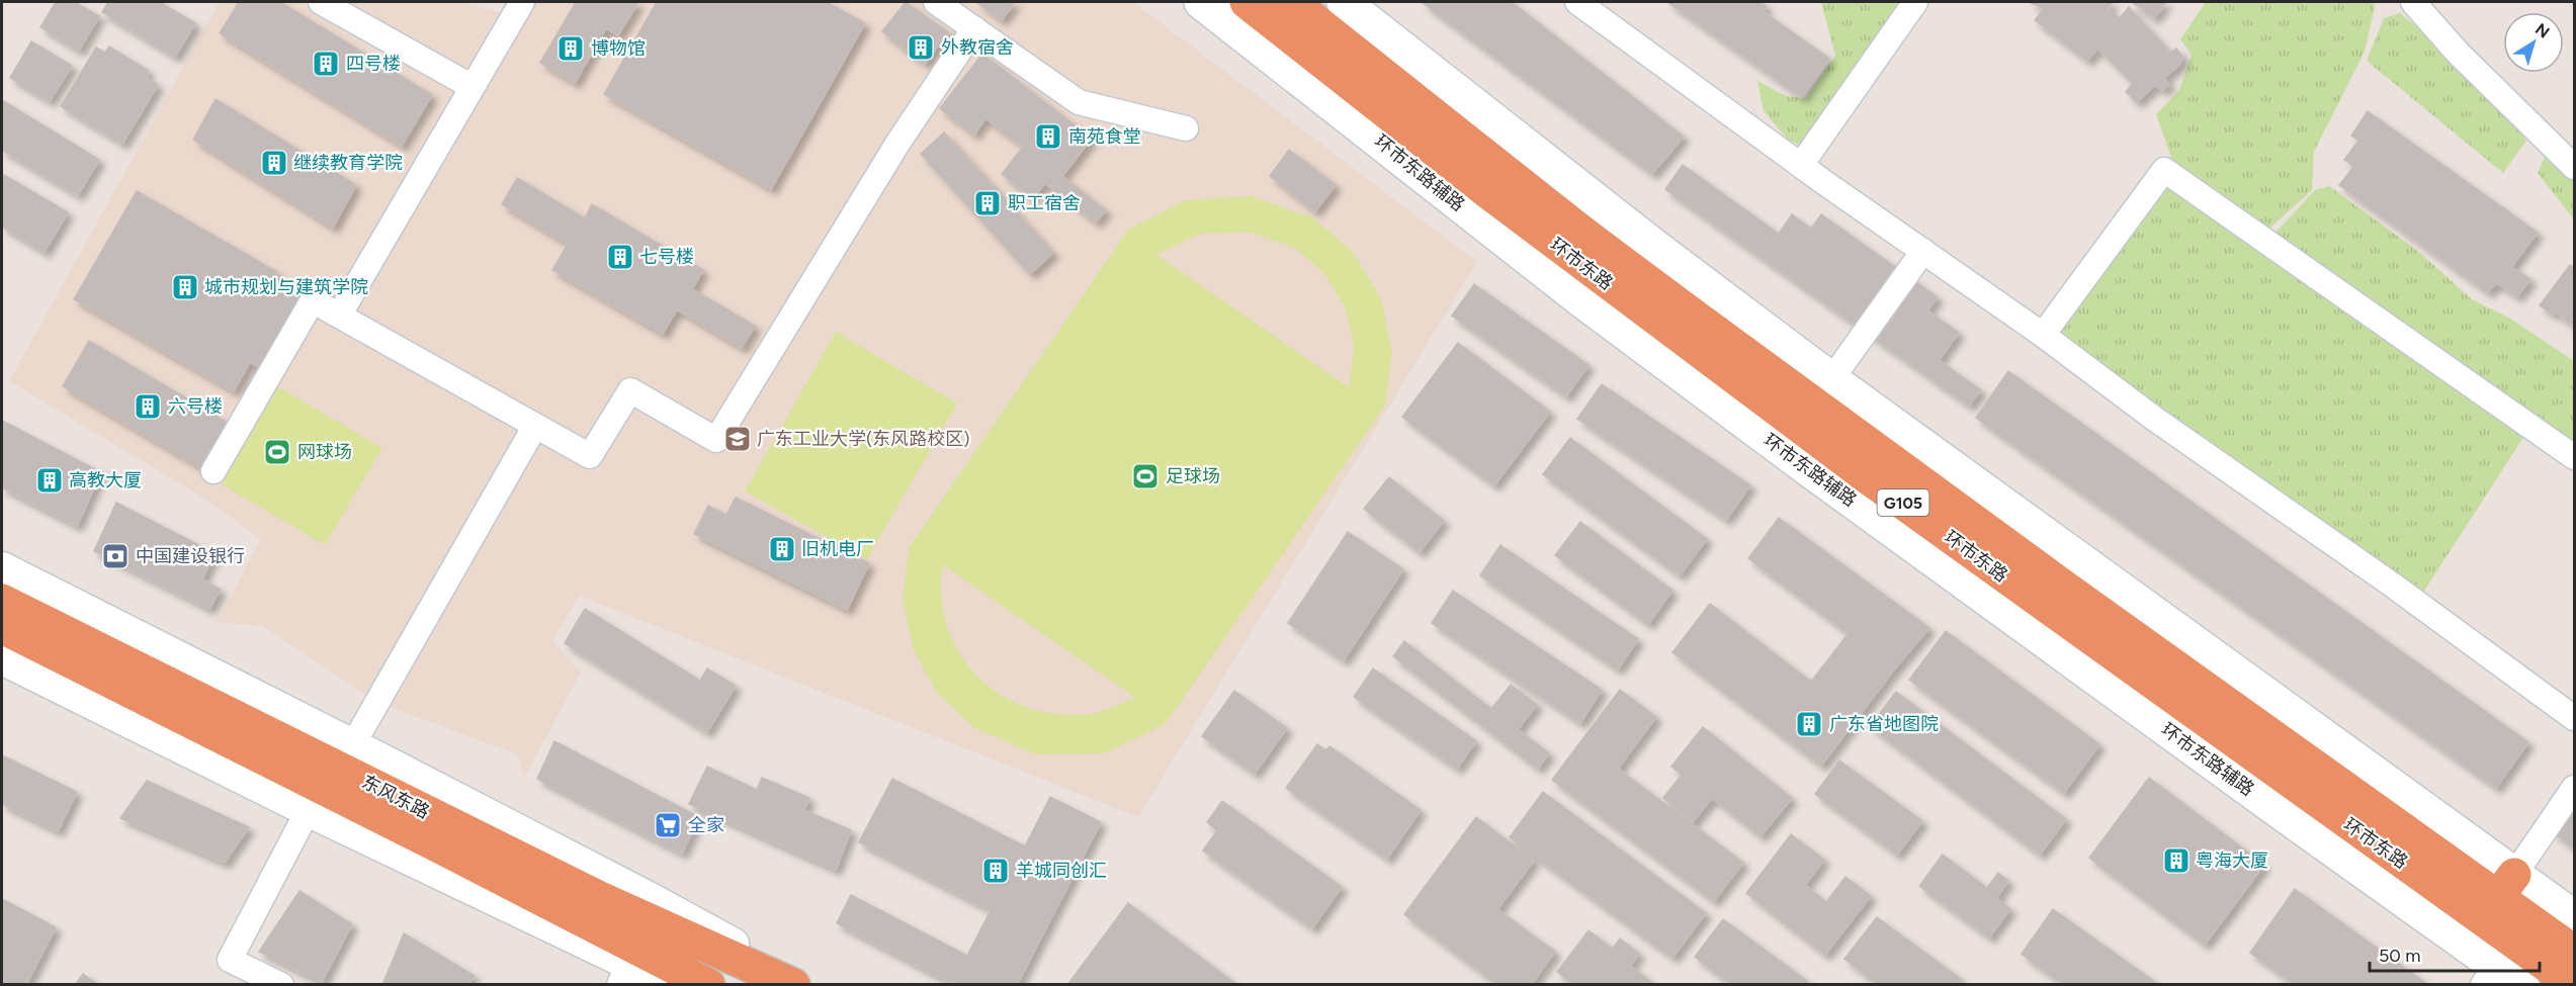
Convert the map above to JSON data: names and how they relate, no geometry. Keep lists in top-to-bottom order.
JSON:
{
  "streets": {
    "highway": ["环市东路", "G105", "东风东路"],
    "main road": ["环市东路辅路"]
  },
  "places": {
    "building": [
      "外教宿舍",
      "博物馆",
      "四号楼",
      "南苑食堂",
      "继续教育学院",
      "职工宿舍",
      "七号楼",
      "城市规划与建筑学院",
      "六号楼",
      "高教大厦",
      "旧机电厂",
      "广东省地图院",
      "粤海大厦",
      "羊城同创汇"
    ],
    "school or university": ["广东工业大学(东风路校区)"],
    "sports": ["网球场", "足球场"],
    "bank": ["中国建设银行"],
    "supermarket": ["全家"]
  },
  "scale_bar": "50 m",
  "north": "top right"
}
